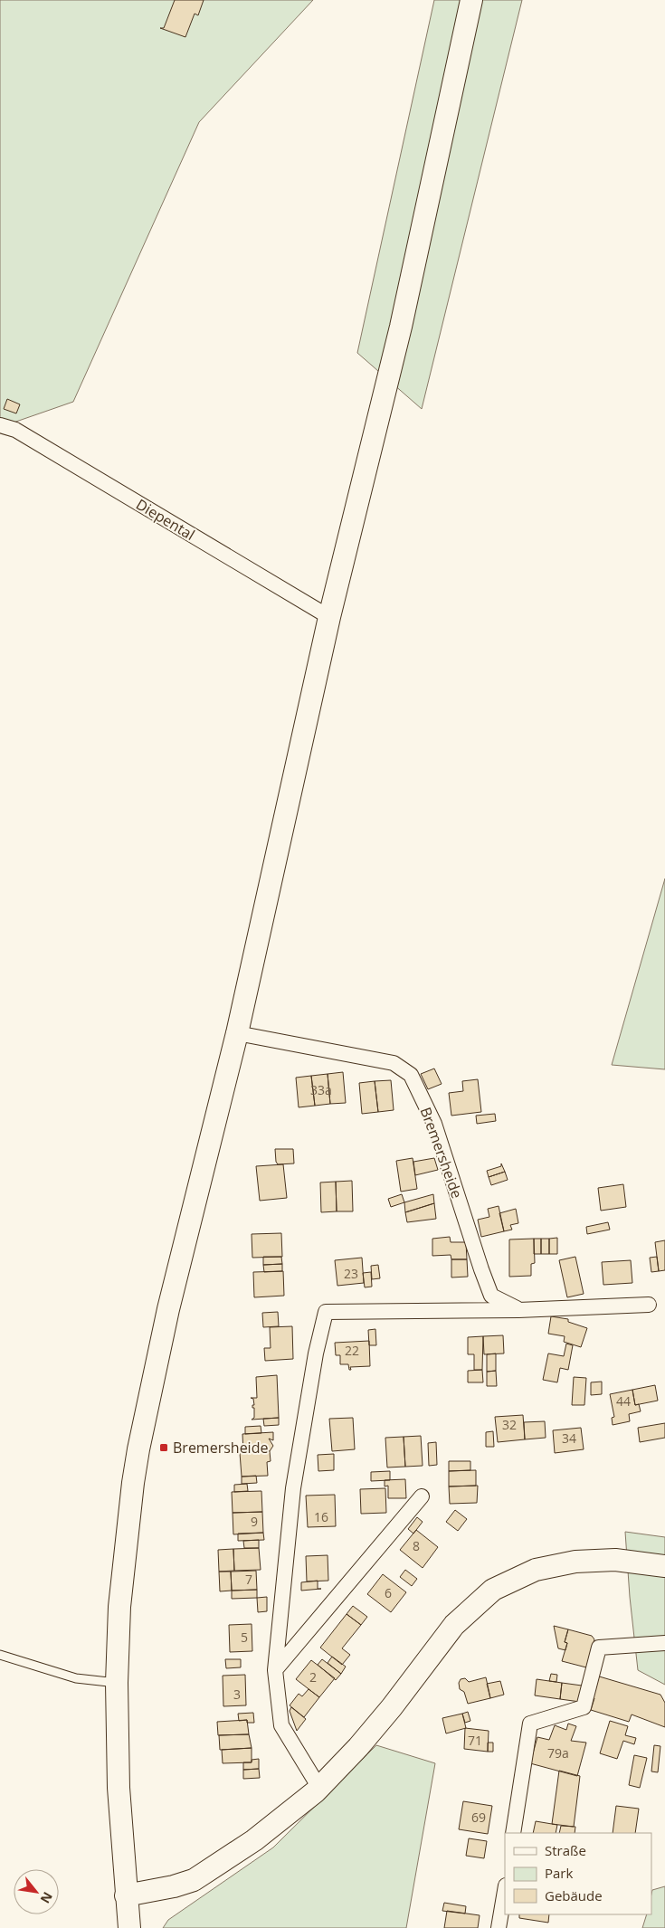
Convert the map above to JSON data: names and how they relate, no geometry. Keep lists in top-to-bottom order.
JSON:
{
  "streets": {
    "street": ["Diepental", "Bremersheide"]
  },
  "places": {
    "transit": ["Bremersheide"]
  },
  "house_numbers": [
    "33a",
    "23",
    "22",
    "44",
    "32",
    "34",
    "16",
    "9",
    "8",
    "7",
    "6",
    "5",
    "2",
    "3",
    "71",
    "79a",
    "69"
  ],
  "legend": ["Straße", "Park", "Gebäude"],
  "north": "bottom right"
}
